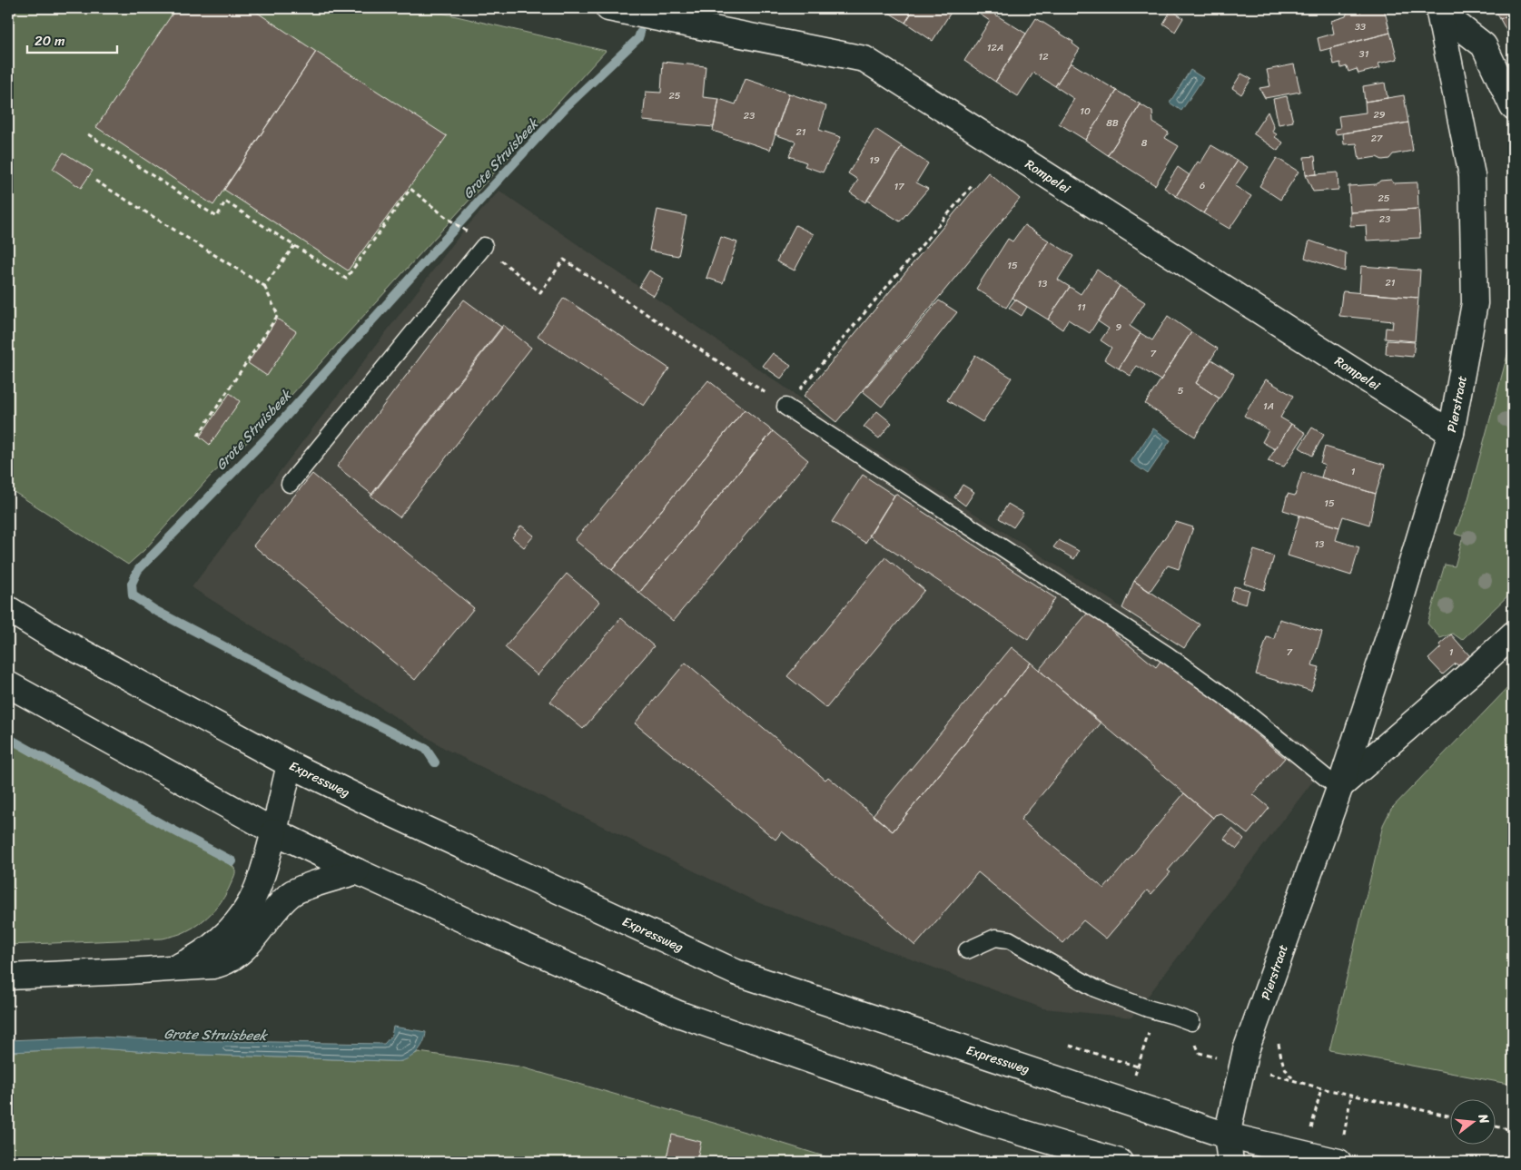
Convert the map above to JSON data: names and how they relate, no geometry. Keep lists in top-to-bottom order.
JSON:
{
  "streets": {
    "main road": ["Rompelei", "Pierstraat", "Expressweg"]
  },
  "crossings": [
    ["Rompelei", "Pierstraat"],
    ["Pierstraat", "Expressweg"]
  ],
  "water": ["Grote Struisbeek"],
  "house_numbers": [
    "33",
    "12A",
    "31",
    "12",
    "25",
    "10",
    "29",
    "23",
    "8B",
    "21",
    "27",
    "8",
    "19",
    "6",
    "17",
    "25",
    "23",
    "15",
    "21",
    "13",
    "11",
    "9",
    "7",
    "5",
    "1A",
    "1",
    "15",
    "13",
    "7",
    "1"
  ],
  "scale_bar": "20 m",
  "north": "right"
}
